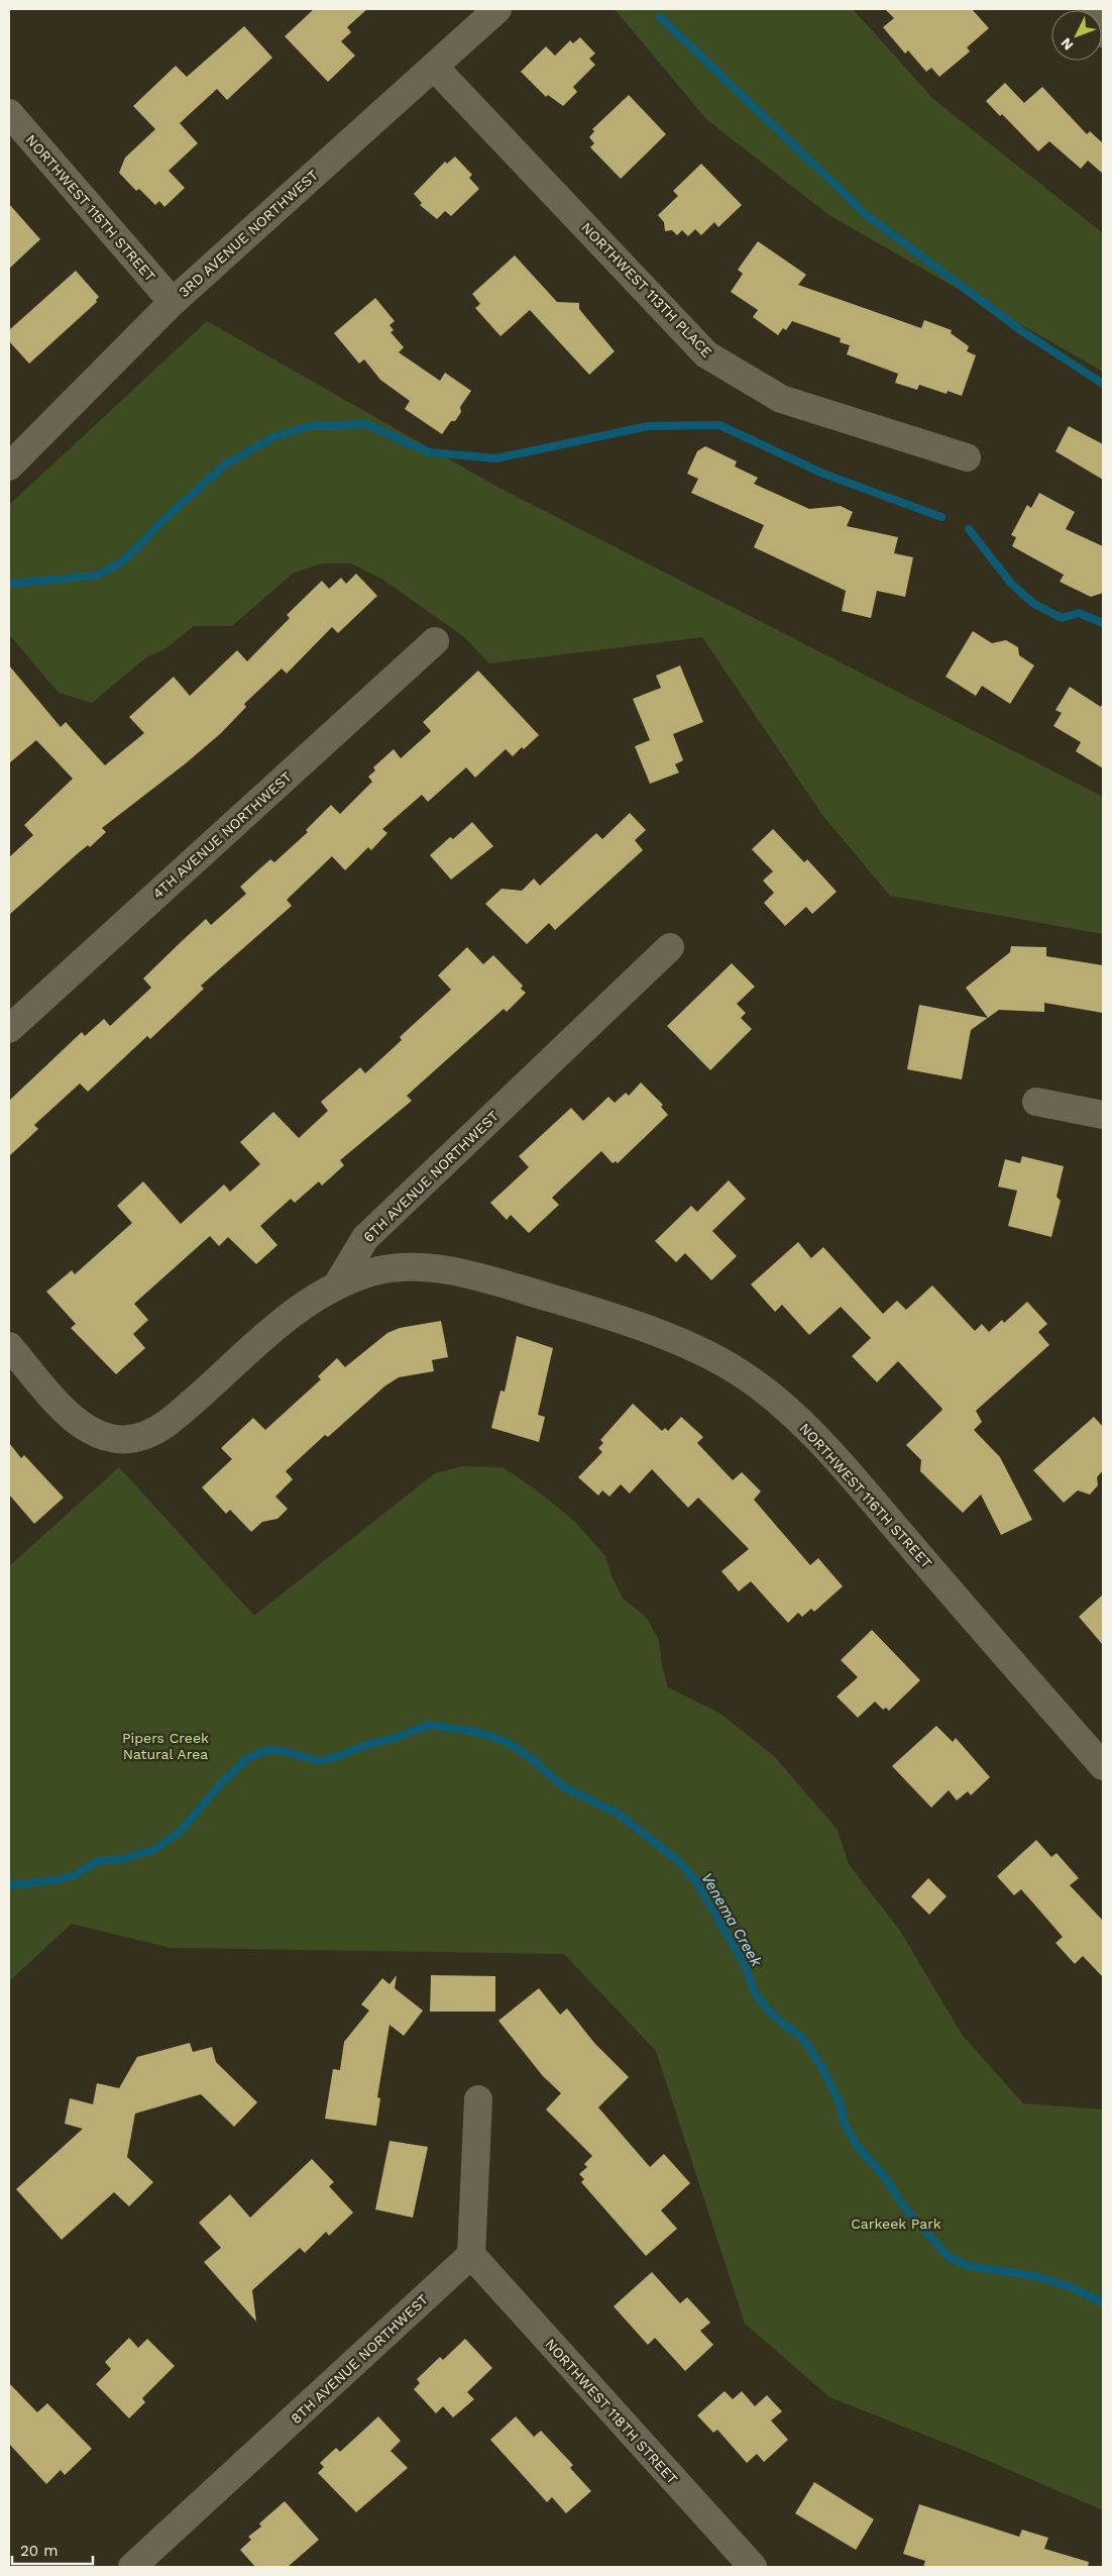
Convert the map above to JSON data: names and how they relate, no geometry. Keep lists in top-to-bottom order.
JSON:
{
  "streets": {
    "street": [
      "NORTHWEST 115TH STREET",
      "3RD AVENUE NORTHWEST",
      "NORTHWEST 113TH PLACE",
      "4TH AVENUE NORTHWEST",
      "6TH AVENUE NORTHWEST",
      "NORTHWEST 116TH STREET",
      "8TH AVENUE NORTHWEST",
      "NORTHWEST 118TH STREET"
    ]
  },
  "crossings": [
    ["NORTHWEST 115TH STREET", "3RD AVENUE NORTHWEST"],
    ["3RD AVENUE NORTHWEST", "NORTHWEST 113TH PLACE"],
    ["6TH AVENUE NORTHWEST", "NORTHWEST 116TH STREET"],
    ["8TH AVENUE NORTHWEST", "NORTHWEST 118TH STREET"]
  ],
  "water": ["Venema Creek"],
  "parks": ["Pipers Creek Natural Area", "Carkeek Park"],
  "scale_bar": "20 m",
  "north": "bottom left"
}
